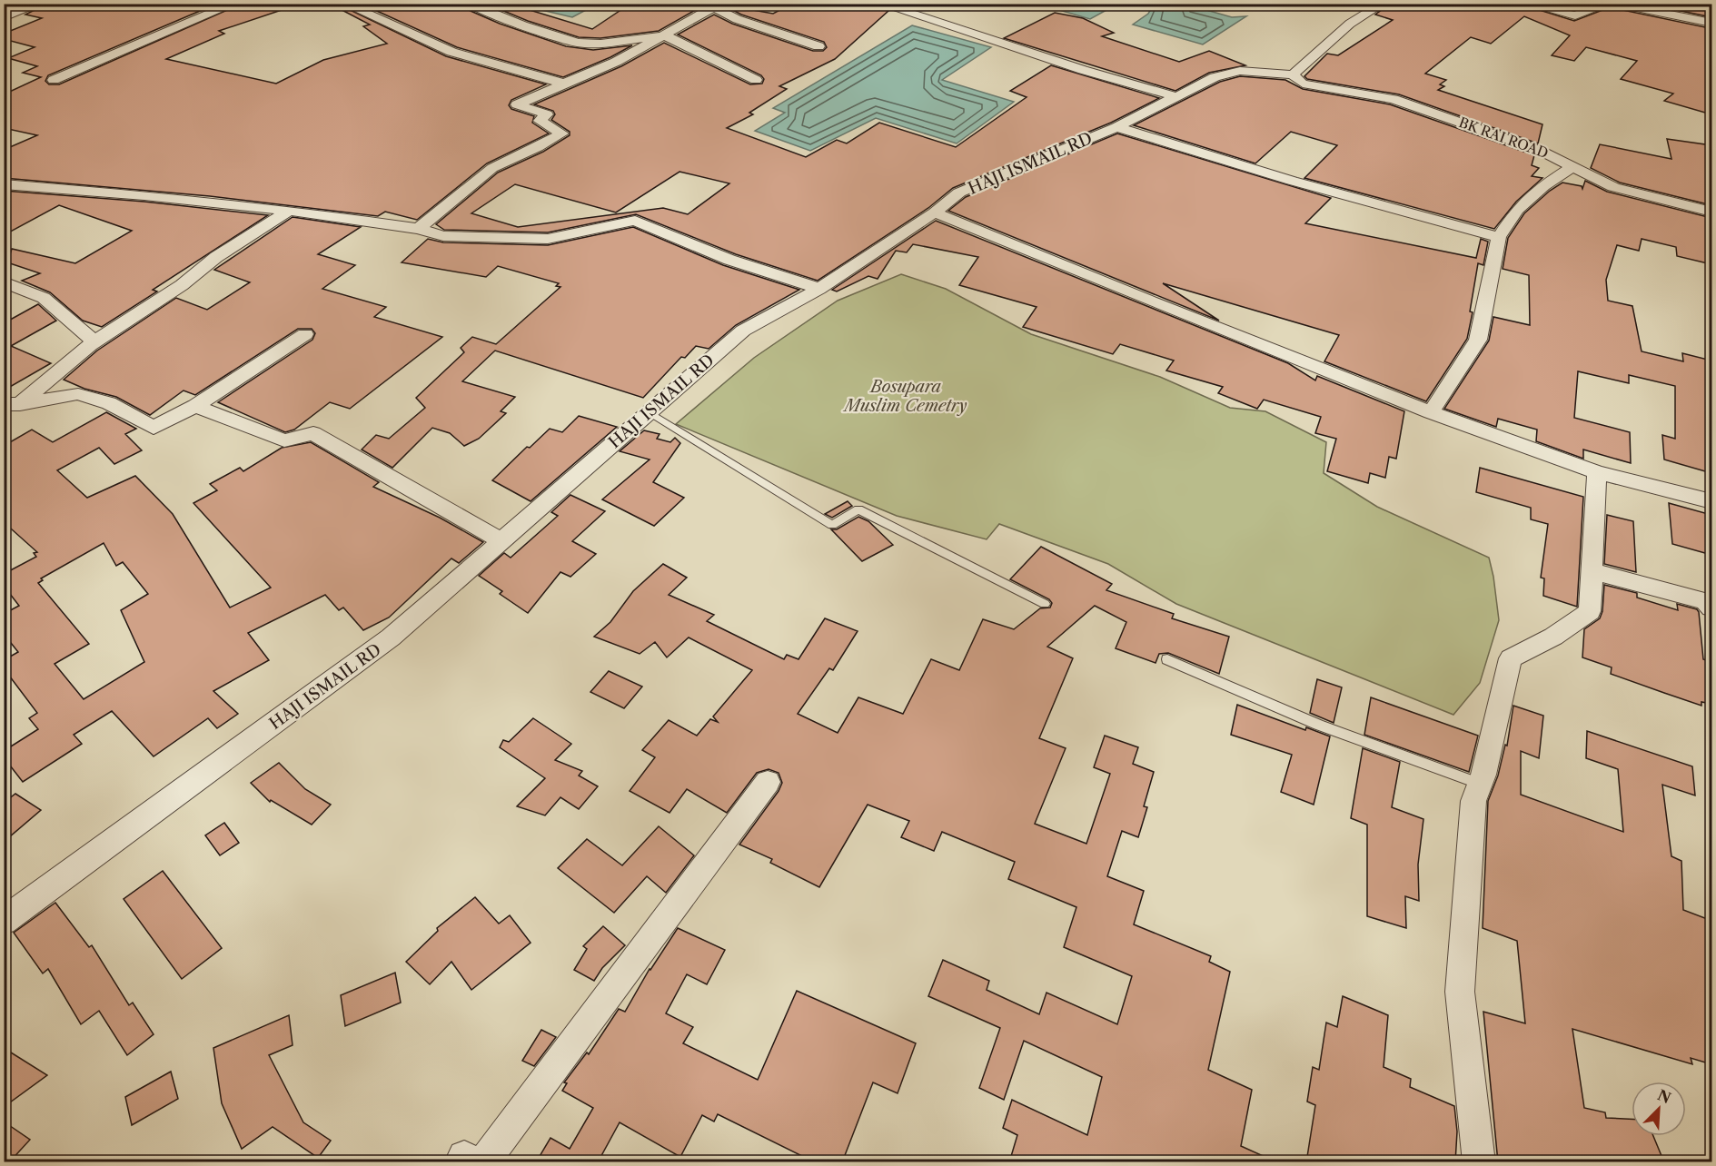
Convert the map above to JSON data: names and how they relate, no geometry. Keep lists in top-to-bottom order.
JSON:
{
  "streets": {
    "street": ["BK RAI ROAD", "HAJI ISMAIL RD"]
  },
  "crossings": [
    ["BK RAI ROAD", "HAJI ISMAIL RD"]
  ],
  "parks": ["Bosupara Muslim Cemetry"],
  "north": "top right"
}
